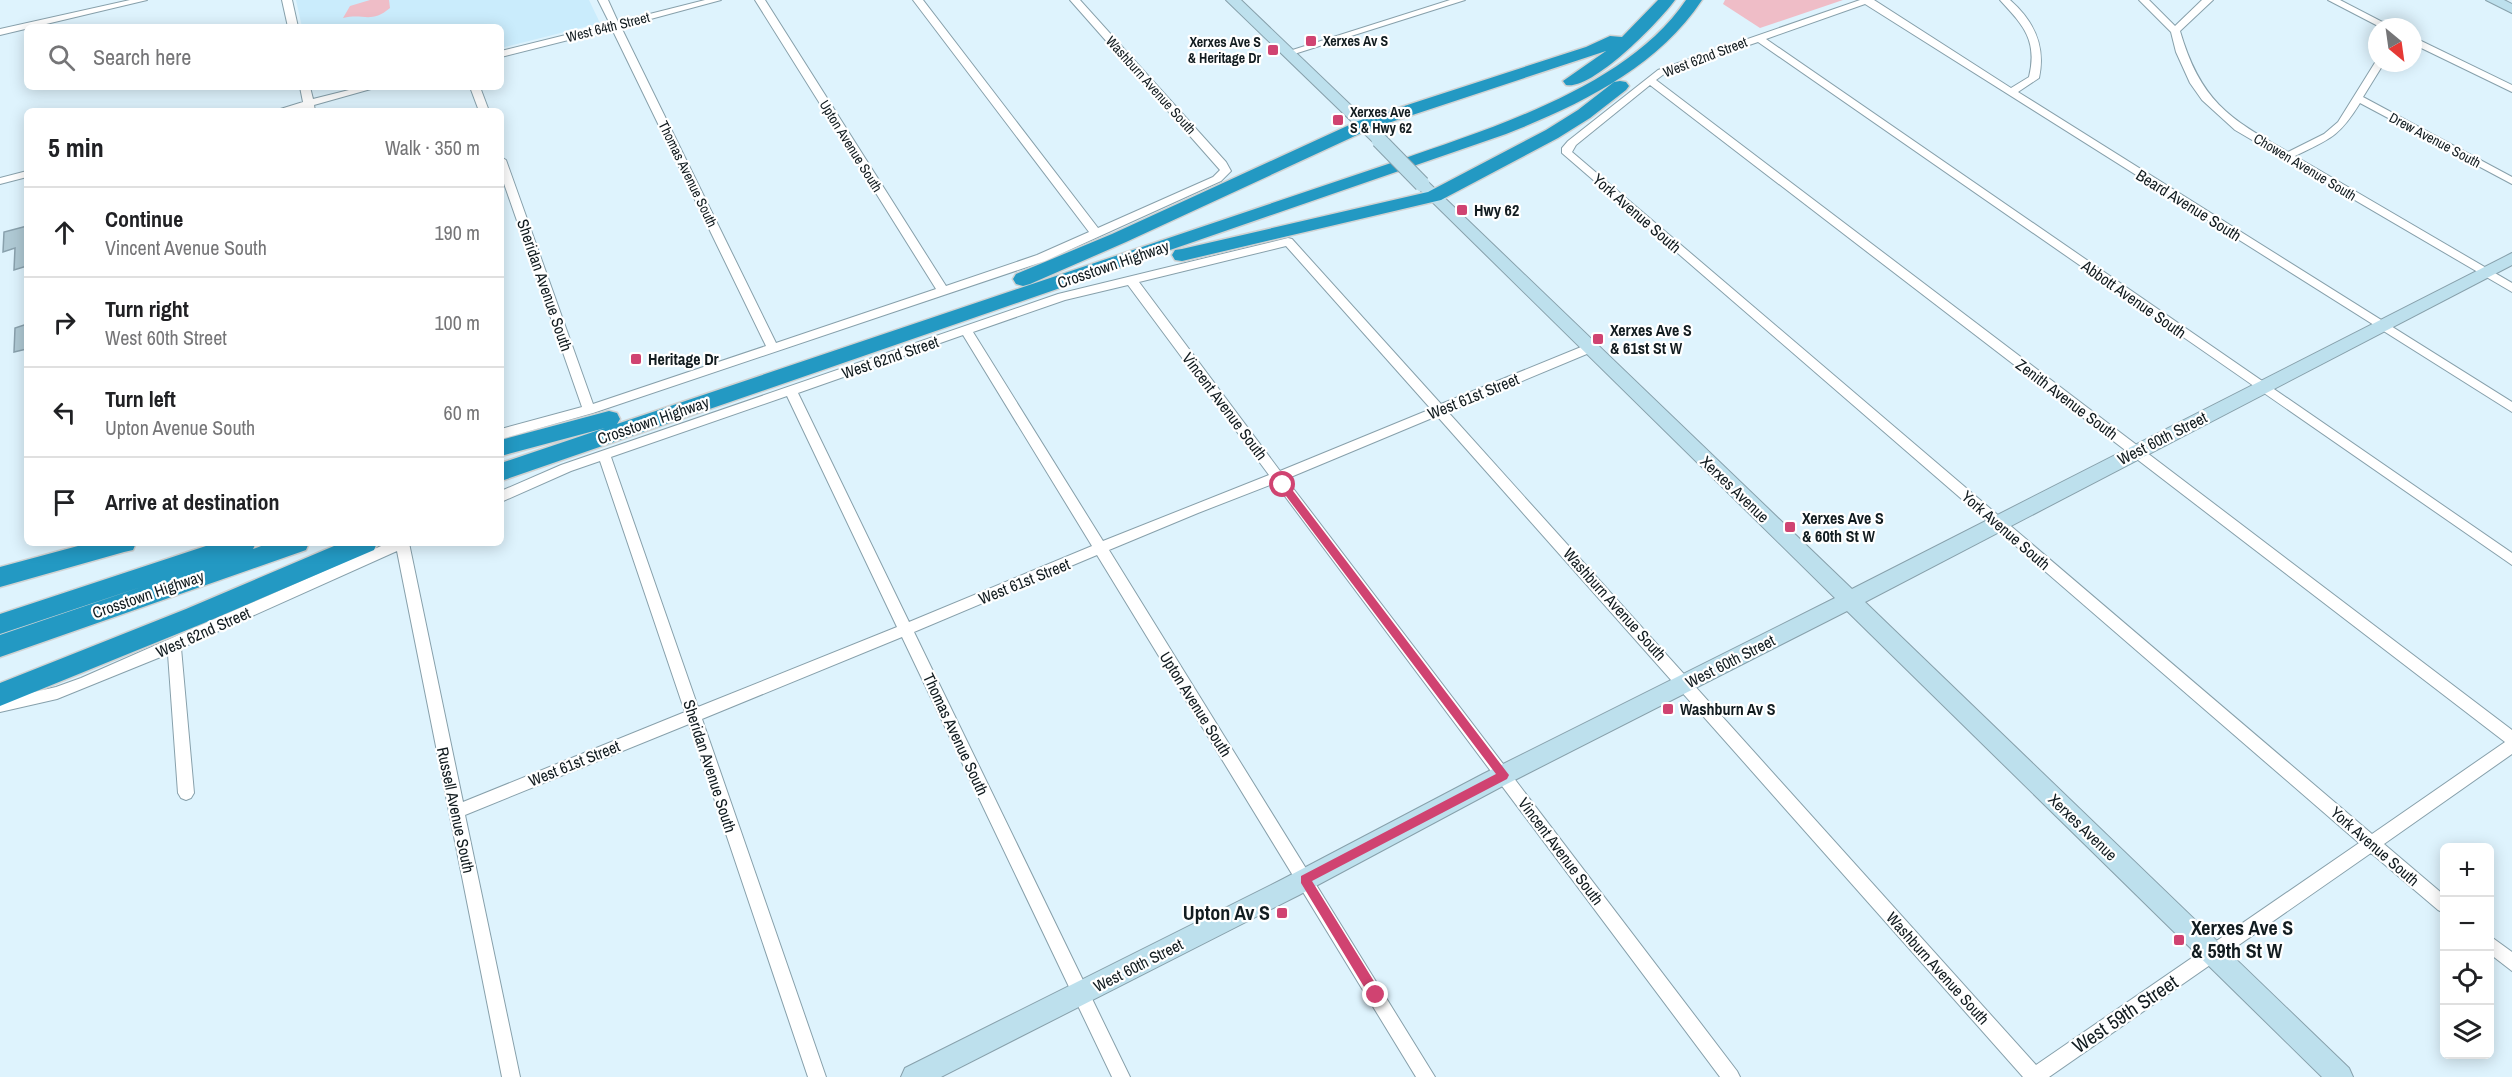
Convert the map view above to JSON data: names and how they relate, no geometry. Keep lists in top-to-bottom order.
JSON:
{
  "streets": {
    "highway": ["Crosstown Highway"],
    "street": [
      "West 64th Street",
      "West 62nd Street",
      "Washburn Avenue South",
      "Drew Avenue South",
      "Upton Avenue South",
      "Chowen Avenue South",
      "Thomas Avenue South",
      "Beard Avenue South",
      "York Avenue South",
      "Sheridan Avenue South",
      "Abbott Avenue South",
      "West 61st Street",
      "Zenith Avenue South",
      "Vincent Avenue South",
      "West 60th Street",
      "Xerxes Avenue",
      "Russell Avenue South",
      "West 59th Street"
    ]
  },
  "crossings": [
    ["West 64th Street", "Thomas Avenue South"],
    ["West 62nd Street", "Washburn Avenue South"],
    ["West 62nd Street", "Upton Avenue South"],
    ["West 62nd Street", "Thomas Avenue South"],
    ["West 62nd Street", "Beard Avenue South"],
    ["West 62nd Street", "York Avenue South"],
    ["West 62nd Street", "Sheridan Avenue South"],
    ["West 62nd Street", "Abbott Avenue South"],
    ["West 62nd Street", "Zenith Avenue South"],
    ["West 62nd Street", "Vincent Avenue South"],
    ["Washburn Avenue South", "West 61st Street"],
    ["Washburn Avenue South", "West 60th Street"],
    ["Washburn Avenue South", "West 59th Street"],
    ["Upton Avenue South", "West 61st Street"],
    ["Upton Avenue South", "West 60th Street"],
    ["Chowen Avenue South", "West 60th Street"],
    ["Thomas Avenue South", "West 61st Street"],
    ["Thomas Avenue South", "West 60th Street"],
    ["Beard Avenue South", "West 60th Street"],
    ["York Avenue South", "West 60th Street"],
    ["York Avenue South", "West 59th Street"],
    ["Sheridan Avenue South", "West 61st Street"],
    ["Abbott Avenue South", "West 60th Street"],
    ["West 61st Street", "Vincent Avenue South"],
    ["West 61st Street", "Xerxes Avenue"],
    ["West 61st Street", "Russell Avenue South"],
    ["Zenith Avenue South", "West 60th Street"],
    ["Vincent Avenue South", "West 60th Street"],
    ["West 60th Street", "Xerxes Avenue"],
    ["Xerxes Avenue", "West 59th Street"]
  ],
  "places": {
    "transit": [
      "Xerxes Av S",
      "Xerxes Ave S & Heritage Dr",
      "Xerxes Ave S & Hwy 62",
      "Hwy 62",
      "Xerxes Ave S & 61st St W",
      "Heritage Dr",
      "Xerxes Ave S & 60th St W",
      "Washburn Av S",
      "Upton Av S",
      "Xerxes Ave S & 59th St W"
    ]
  },
  "north": "bottom right",
  "page": {
    "search": "Search here",
    "heading": ["5 min", "Walk · 350 m"],
    "list": [
      ["Continue", "Vincent Avenue South", "190 m"],
      ["Turn right", "West 60th Street", "100 m"],
      ["Turn left", "Upton Avenue South", "60 m"],
      "Arrive at destination"
    ],
    "map_buttons": ["+", "−"]
  }
}
